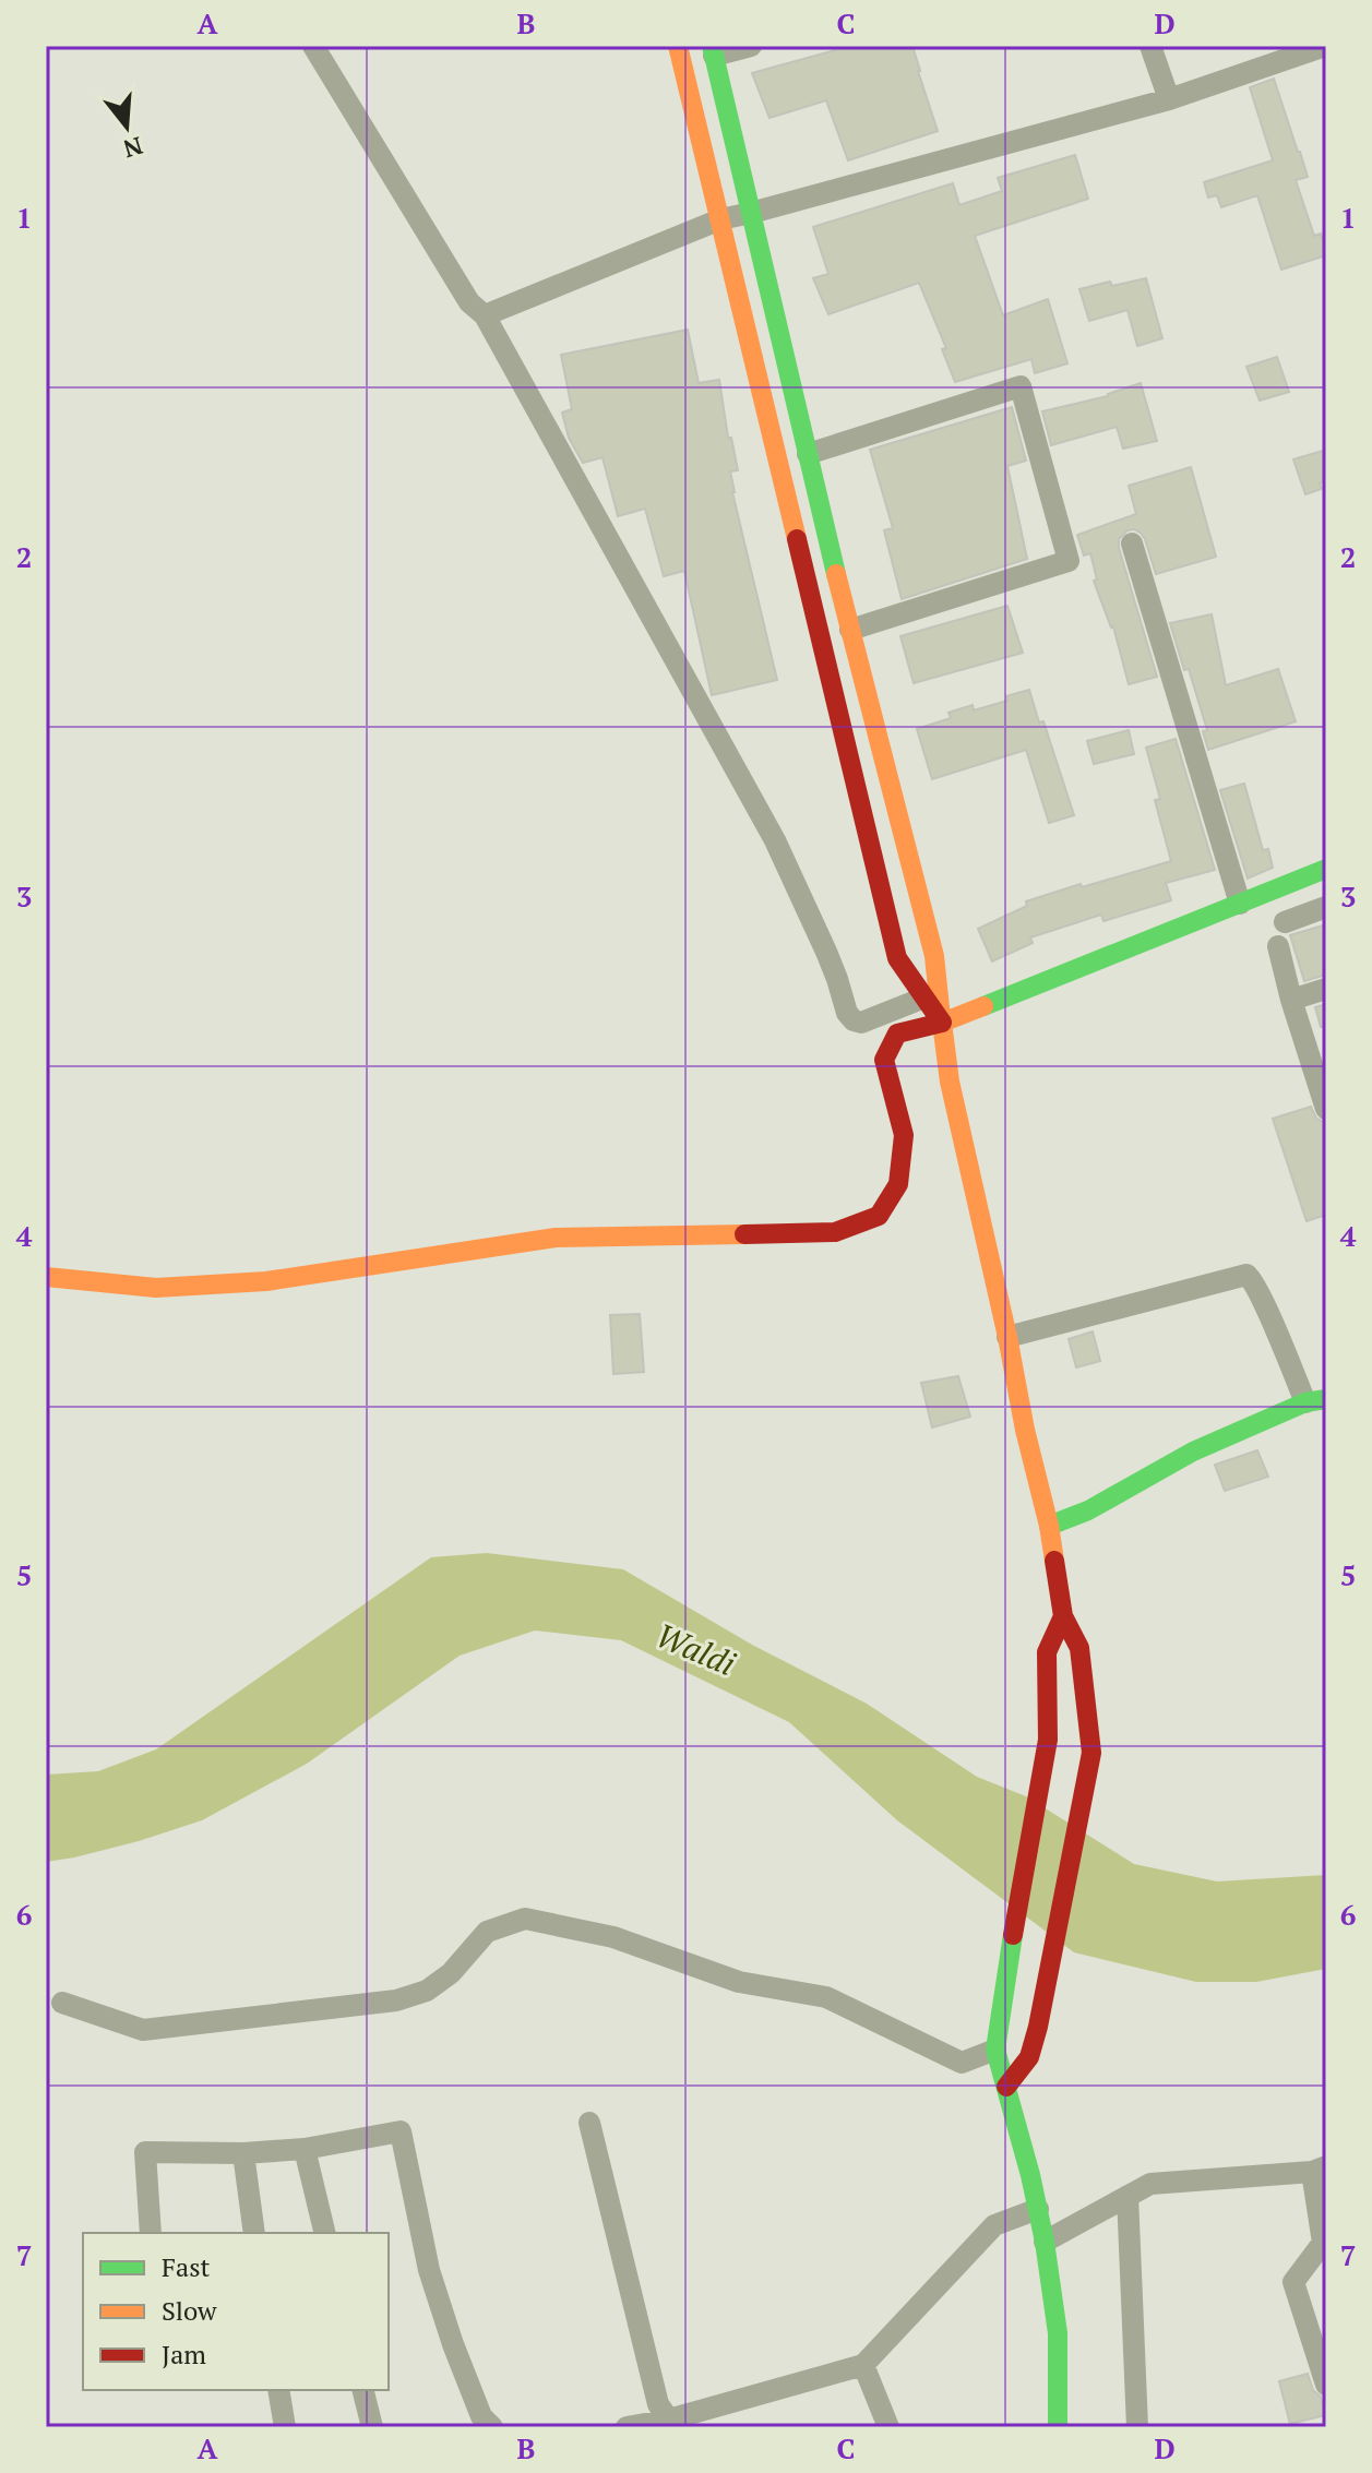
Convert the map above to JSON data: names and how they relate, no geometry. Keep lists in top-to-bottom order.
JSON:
{
  "water": ["Waldi"],
  "legend": ["Fast", "Slow", "Jam"],
  "north": "bottom",
  "grid": {
    "columns": [
      "A",
      "B",
      "C",
      "D"
    ],
    "rows": [
      "1",
      "2",
      "3",
      "4",
      "5",
      "6",
      "7"
    ]
  }
}
